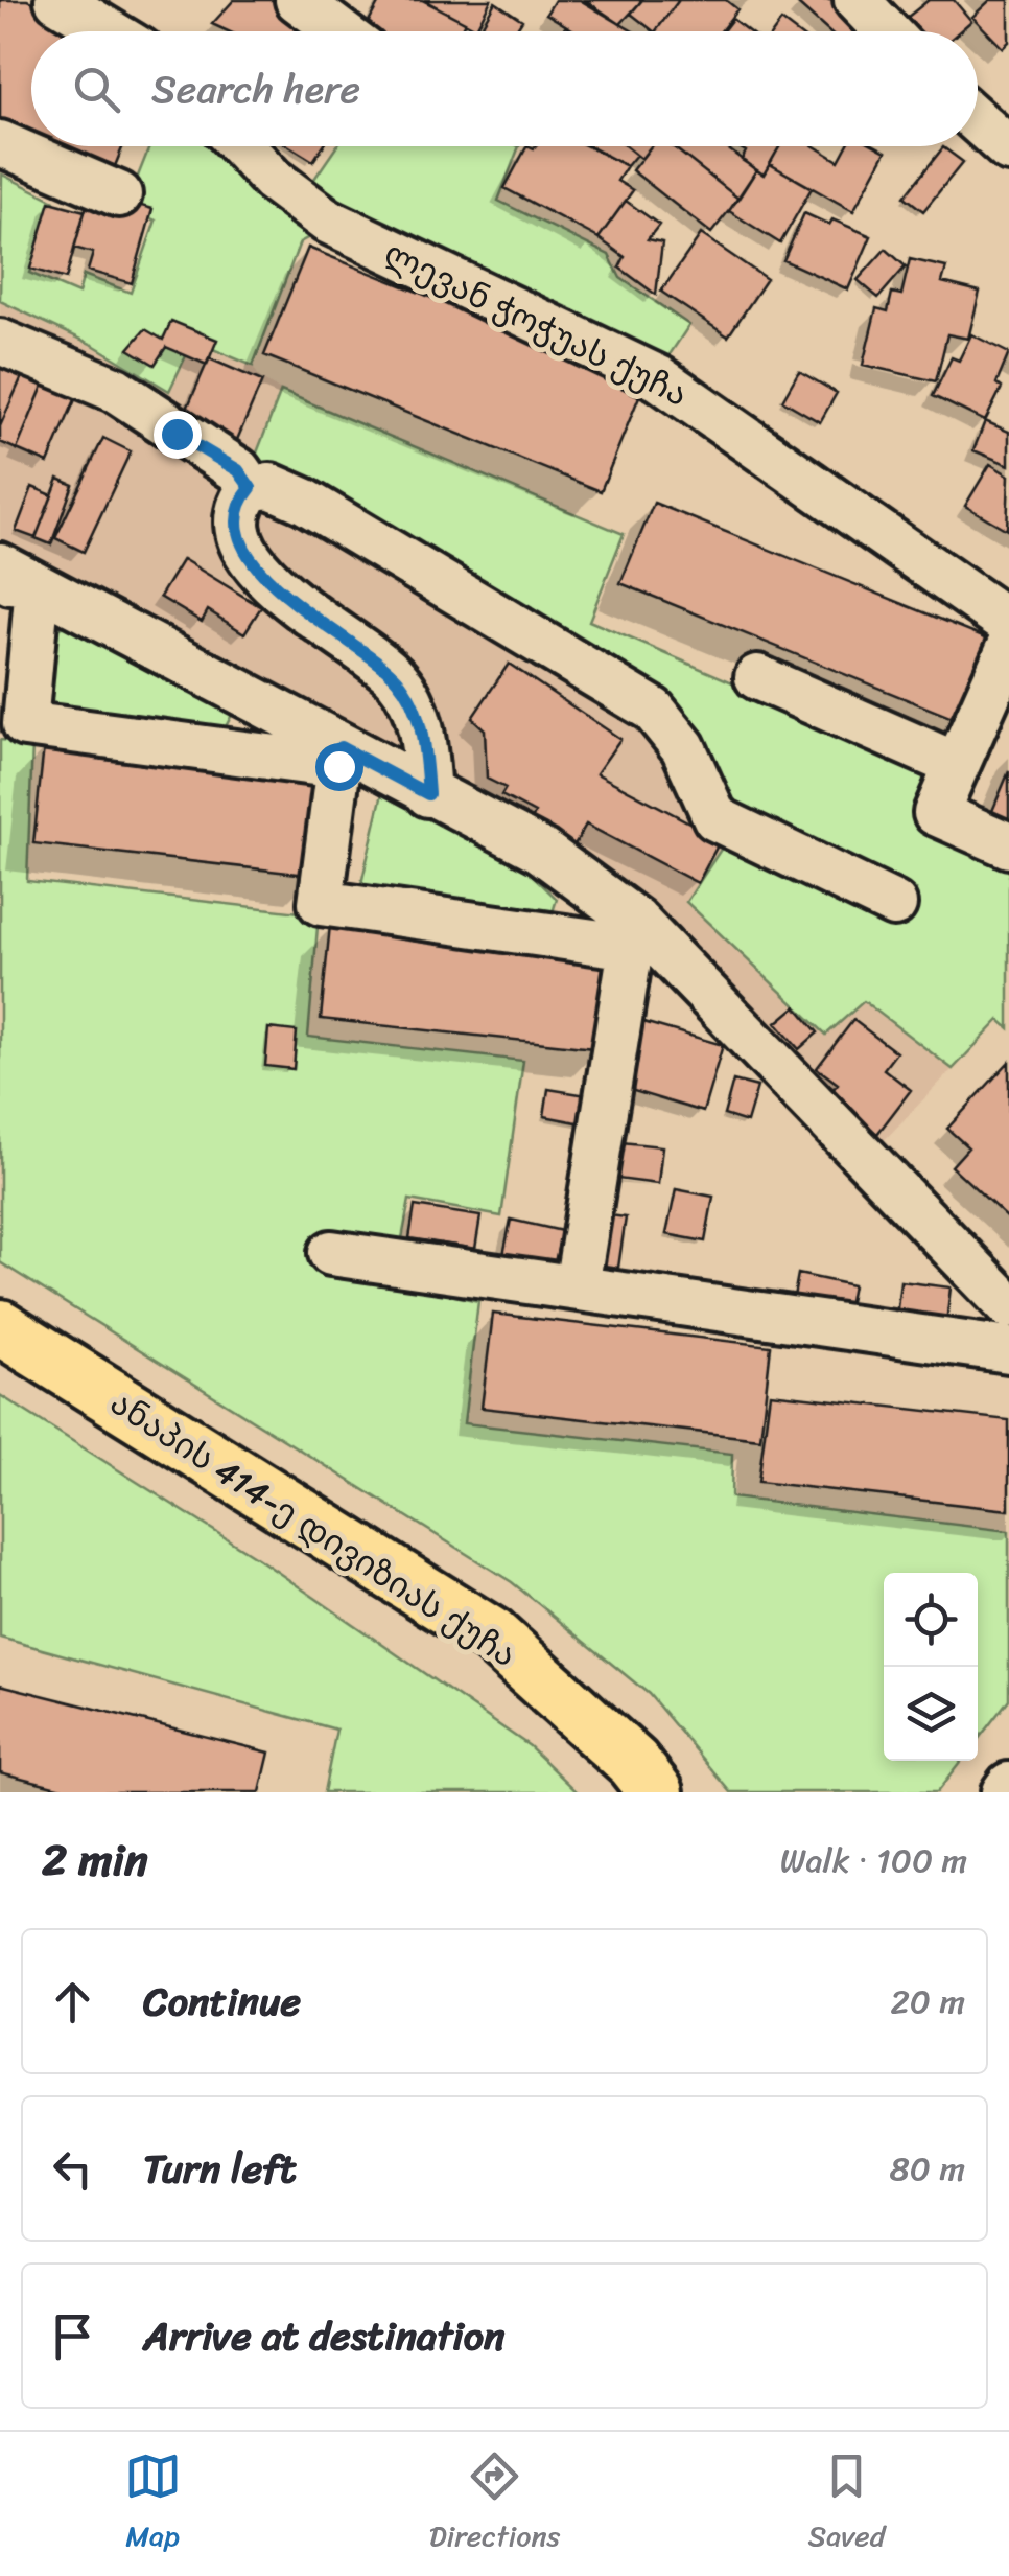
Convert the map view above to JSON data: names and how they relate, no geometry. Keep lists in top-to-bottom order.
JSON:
{
  "streets": {
    "main road": ["ანაპის 414-ე დივიზიას ქუჩა"],
    "street": ["ლევან ჭოჭუას ქუჩა"]
  },
  "page": {
    "search": "Search here",
    "heading": ["2 min", "Walk · 100 m"],
    "list": [
      ["Continue", "20 m"],
      ["Turn left", "80 m"],
      "Arrive at destination"
    ],
    "nav": ["Map", "Directions", "Saved"]
  }
}
